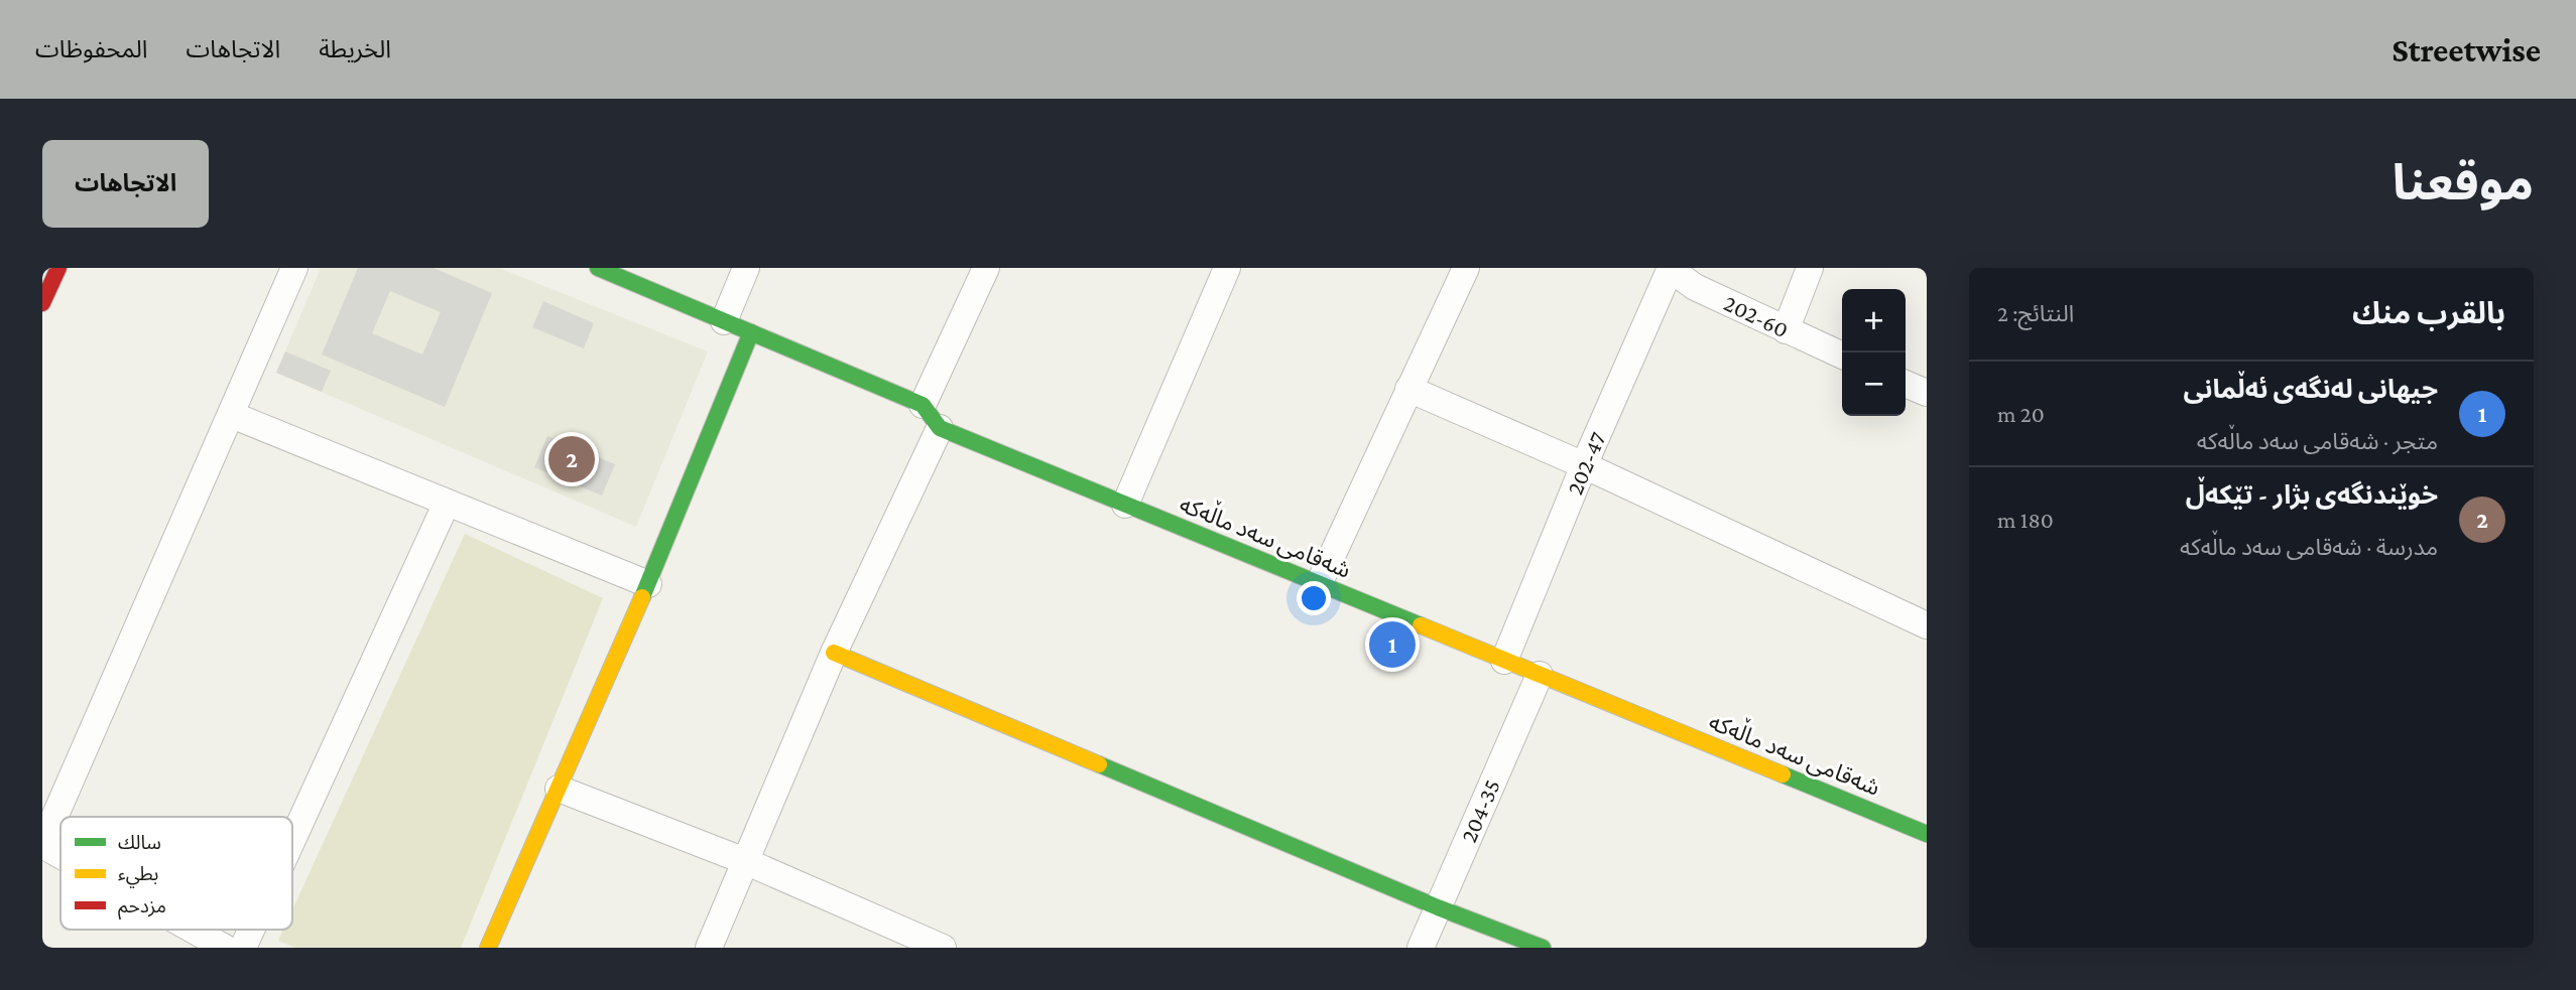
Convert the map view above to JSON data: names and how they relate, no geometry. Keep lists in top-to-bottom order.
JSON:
{
  "streets": {
    "street": [
      "202-60",
      "202-47",
      "شەقامی سەد ماڵەکە",
      "204-35"
    ]
  },
  "crossings": [
    ["202-60", "202-47"],
    ["202-47", "شەقامی سەد ماڵەکە"],
    ["شەقامی سەد ماڵەکە", "204-35"]
  ],
  "legend": ["سالك", "بطيء", "مزدحم"],
  "page": {
    "header": "Streetwise",
    "nav": ["الخريطة", "الاتجاهات", "المحفوظات"],
    "title": "موقعنا",
    "buttons": "الاتجاهات",
    "heading": ["بالقرب منك", "النتائج: 2"],
    "map_buttons": ["+", "−"],
    "list": [
      {
        "mark": "1",
        "name": "جیهانی لەنگەی ئەڵمانی",
        "note": "متجر · شەقامی سەد ماڵەکە",
        "value": "20 m"
      },
      {
        "mark": "2",
        "name": "خوێندنگەی بژار - تێکەڵ",
        "note": "مدرسة · شەقامی سەد ماڵەکە",
        "value": "180 m"
      }
    ],
    "pins": ["2", "1"]
  }
}
